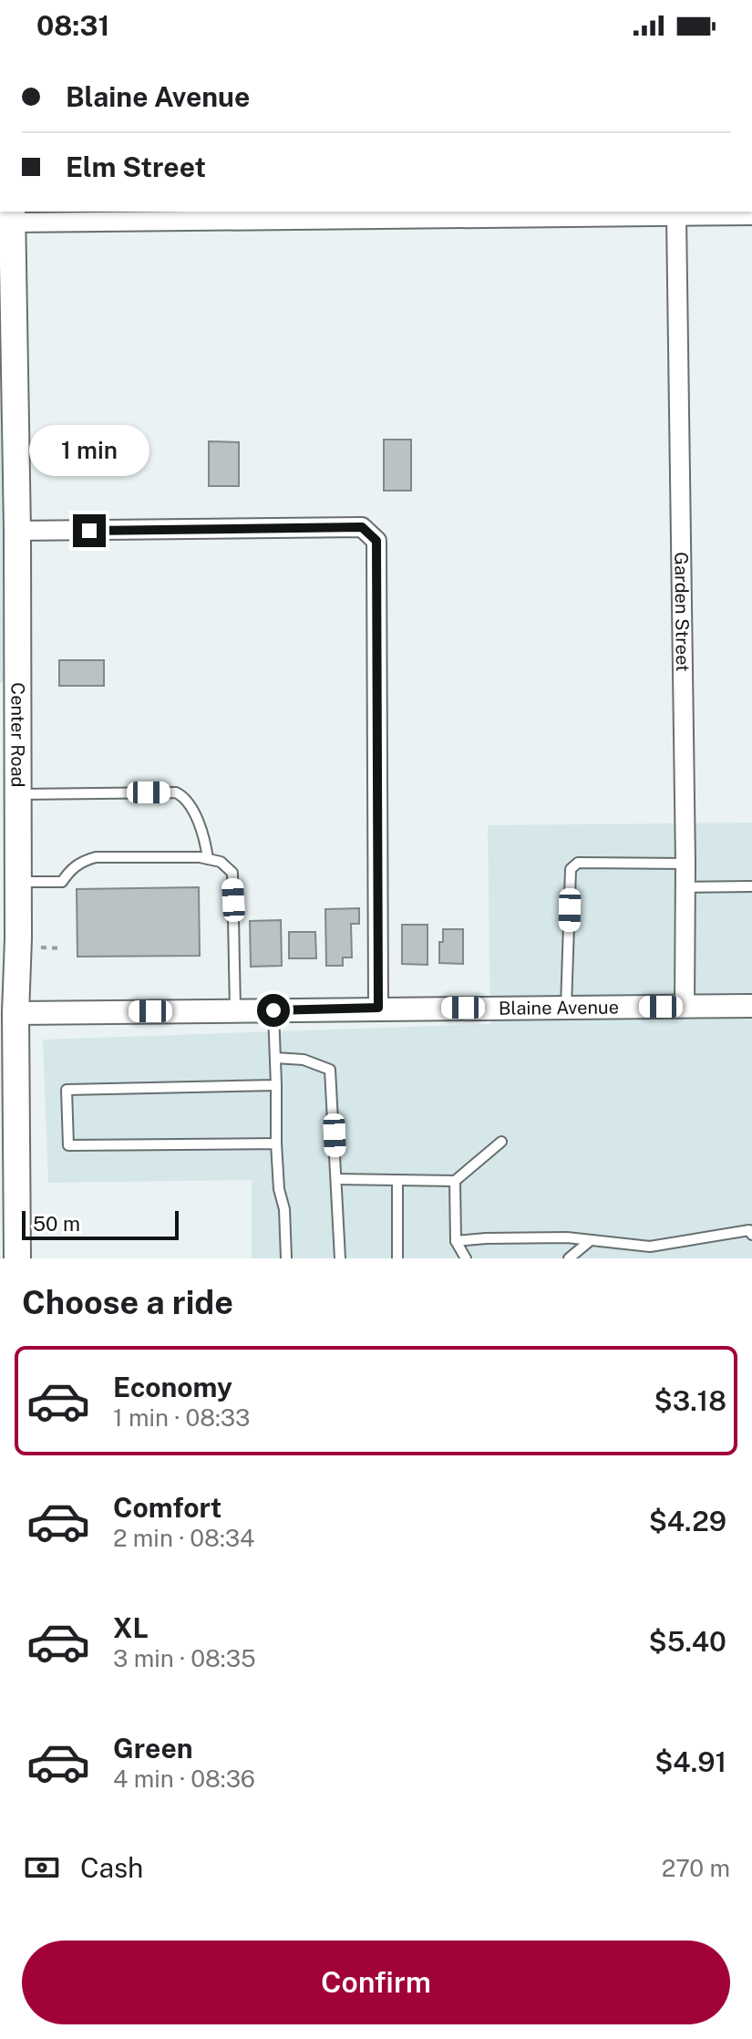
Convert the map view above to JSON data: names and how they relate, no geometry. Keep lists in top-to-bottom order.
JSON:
{
  "streets": {
    "main road": ["Center Road"],
    "street": ["Garden Street", "Blaine Avenue"]
  },
  "crossings": [
    ["Garden Street", "Blaine Avenue"],
    ["Center Road", "Blaine Avenue"]
  ],
  "scale_bar": "50 m",
  "page": {
    "status": "08:31",
    "banner": ["Blaine Avenue", "Elm Street"],
    "bubble": "1 min",
    "scale": "50 m",
    "heading": "Choose a ride",
    "list": [
      {
        "name": "Economy",
        "note": "1 min · 08:33",
        "value": "$3.18"
      },
      {
        "name": "Comfort",
        "note": "2 min · 08:34",
        "value": "$4.29"
      },
      {
        "name": "XL",
        "note": "3 min · 08:35",
        "value": "$5.40"
      },
      {
        "name": "Green",
        "note": "4 min · 08:36",
        "value": "$4.91"
      }
    ],
    "pay": ["Cash", "270 m"],
    "buttons": "Confirm"
  }
}
